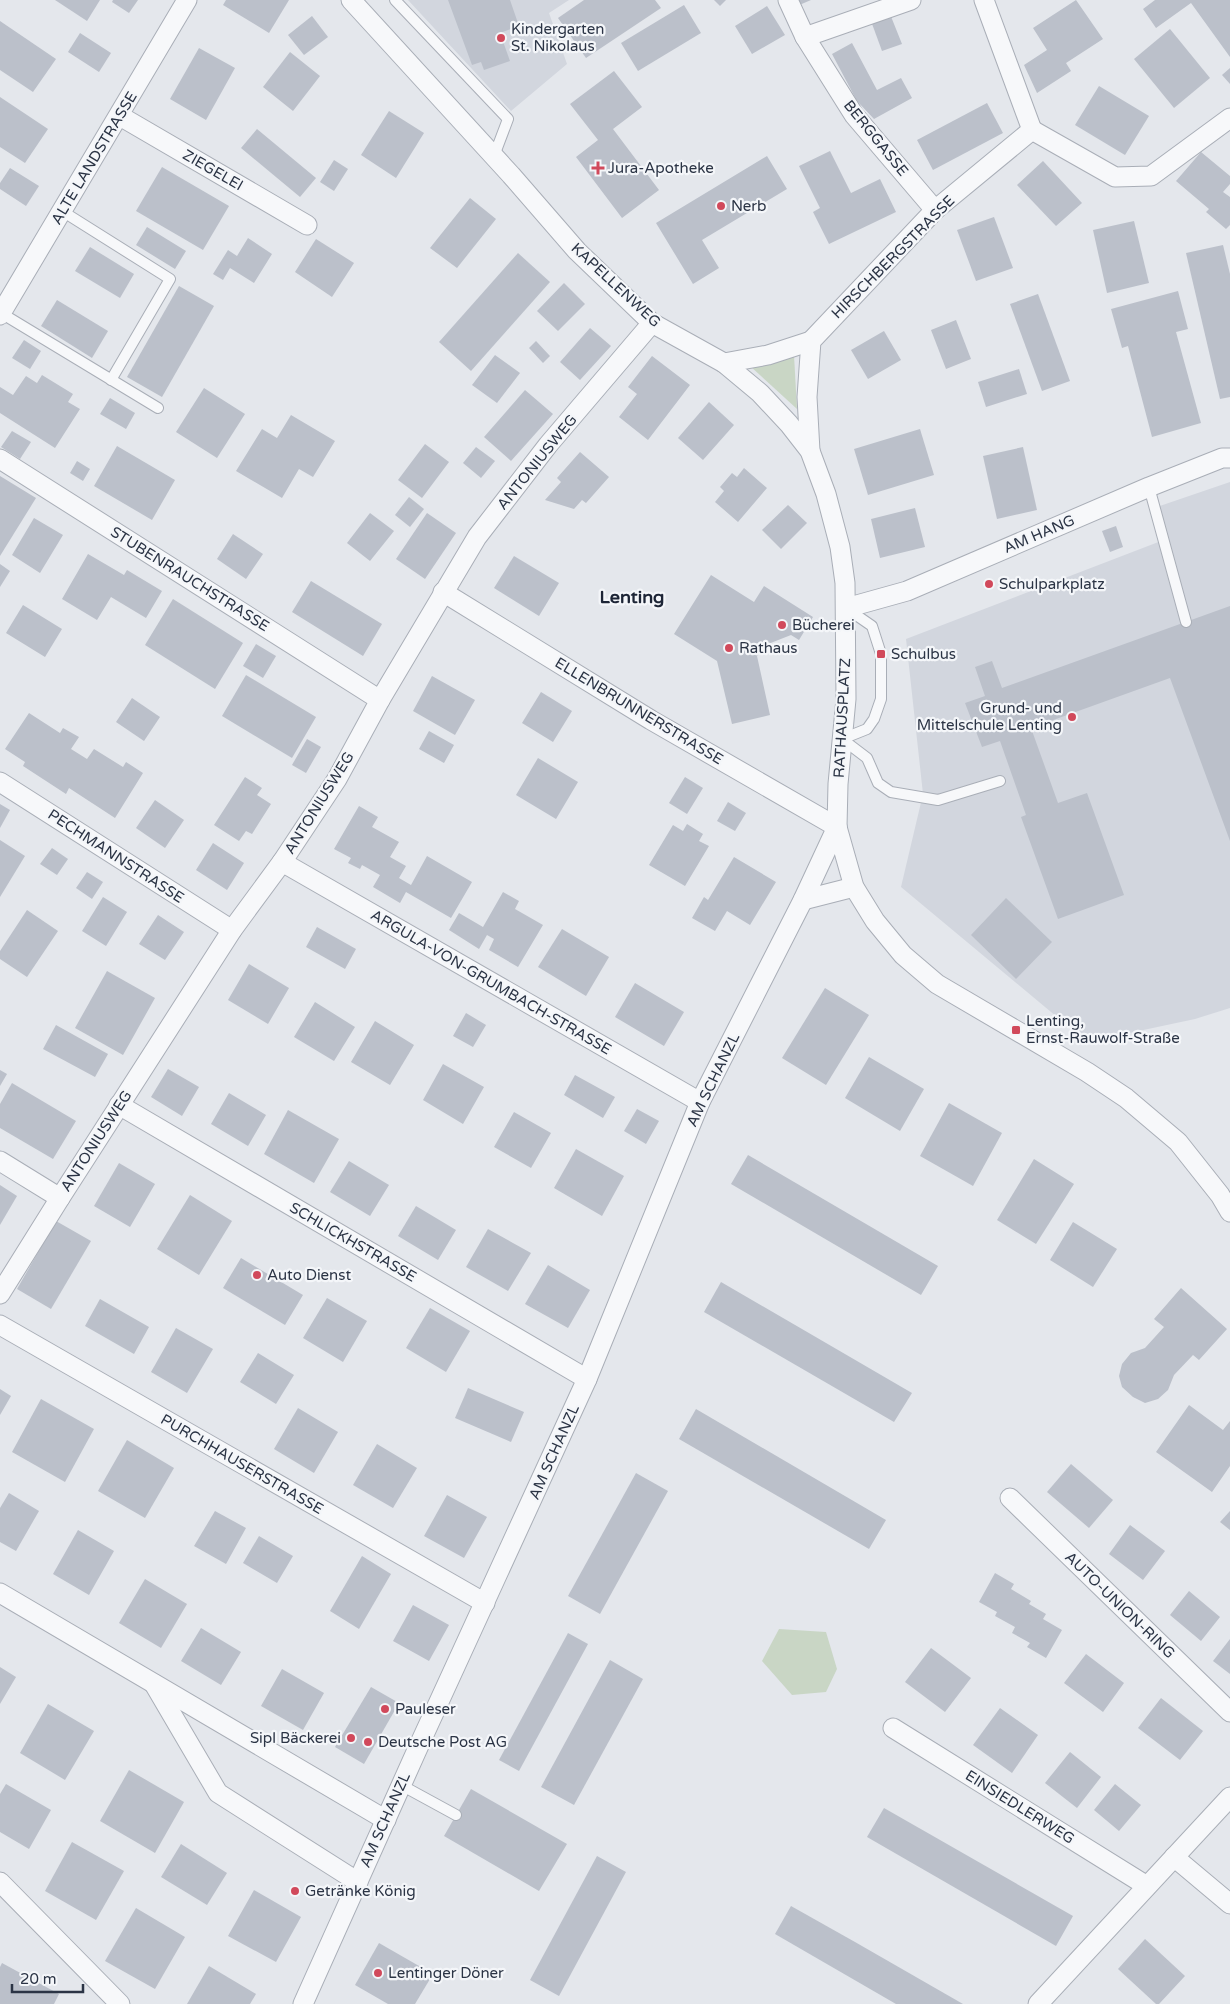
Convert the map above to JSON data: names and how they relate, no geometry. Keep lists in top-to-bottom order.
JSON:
{
  "streets": {
    "street": [
      "BERGGASSE",
      "ALTE LANDSTRASSE",
      "ZIEGELEI",
      "HIRSCHBERGSTRASSE",
      "KAPELLENWEG",
      "ANTONIUSWEG",
      "AM HANG",
      "STUBENRAUCHSTRASSE",
      "ELLENBRUNNERSTRASSE",
      "RATHAUSPLATZ",
      "PECHMANNSTRASSE",
      "ARGULA-VON-GRUMBACH-STRASSE",
      "AM SCHANZL",
      "SCHLICKHSTRASSE",
      "PURCHHAUSERSTRASSE",
      "AUTO-UNION-RING",
      "EINSIEDLERWEG"
    ]
  },
  "crossings": [
    ["BERGGASSE", "HIRSCHBERGSTRASSE"],
    ["ALTE LANDSTRASSE", "ZIEGELEI"],
    ["HIRSCHBERGSTRASSE", "KAPELLENWEG"],
    ["KAPELLENWEG", "ANTONIUSWEG"],
    ["KAPELLENWEG", "AM HANG"],
    ["KAPELLENWEG", "RATHAUSPLATZ"],
    ["ANTONIUSWEG", "STUBENRAUCHSTRASSE"],
    ["ANTONIUSWEG", "ELLENBRUNNERSTRASSE"],
    ["ANTONIUSWEG", "PECHMANNSTRASSE"],
    ["ANTONIUSWEG", "ARGULA-VON-GRUMBACH-STRASSE"],
    ["ANTONIUSWEG", "SCHLICKHSTRASSE"],
    ["AM HANG", "RATHAUSPLATZ"],
    ["ELLENBRUNNERSTRASSE", "RATHAUSPLATZ"],
    ["ELLENBRUNNERSTRASSE", "AM SCHANZL"],
    ["RATHAUSPLATZ", "AM SCHANZL"],
    ["ARGULA-VON-GRUMBACH-STRASSE", "AM SCHANZL"],
    ["AM SCHANZL", "SCHLICKHSTRASSE"],
    ["AM SCHANZL", "PURCHHAUSERSTRASSE"]
  ],
  "districts": ["Lenting"],
  "places": {
    "other": [
      "Kindergarten St. Nikolaus",
      "Nerb",
      "Schulparkplatz",
      "Bücherei",
      "Rathaus",
      "Grund- und Mittelschule Lenting",
      "Auto Dienst",
      "Pauleser",
      "Sipl Bäckerei",
      "Deutsche Post AG",
      "Getränke König",
      "Lentinger Döner"
    ],
    "health": ["Jura-Apotheke"],
    "transit": ["Schulbus", "Lenting, Ernst-Rauwolf-Straße"]
  },
  "scale_bar": "20 m"
}
